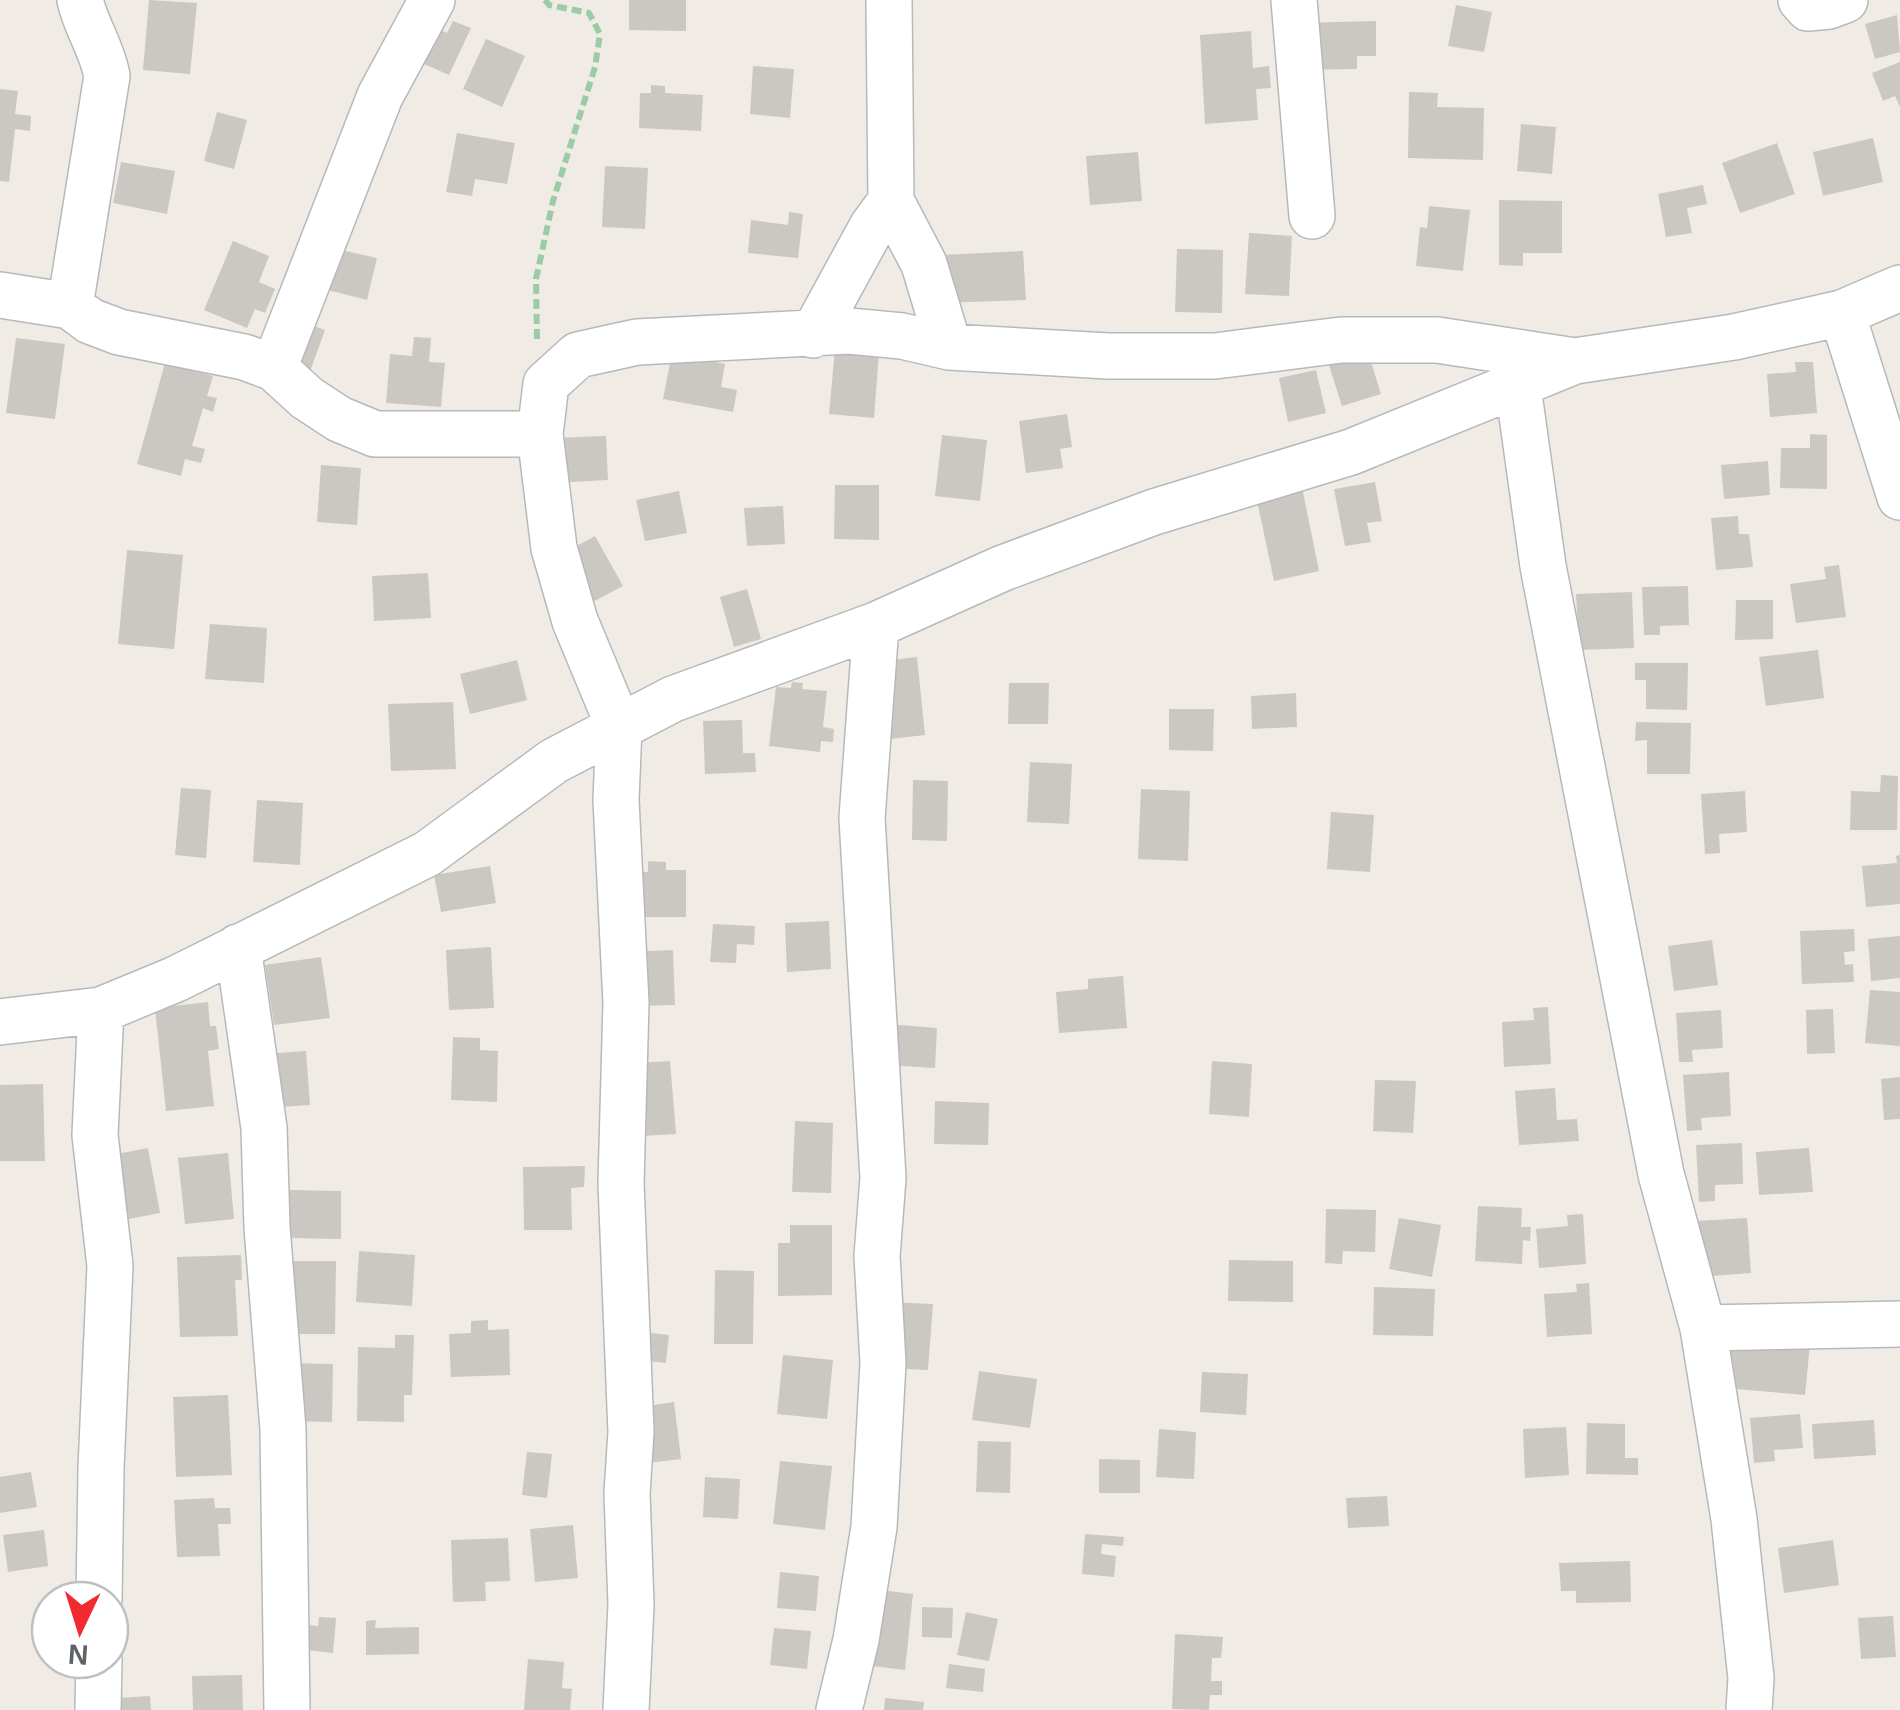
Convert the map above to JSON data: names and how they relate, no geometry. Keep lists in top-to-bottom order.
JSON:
{
  "north": "bottom"
}
